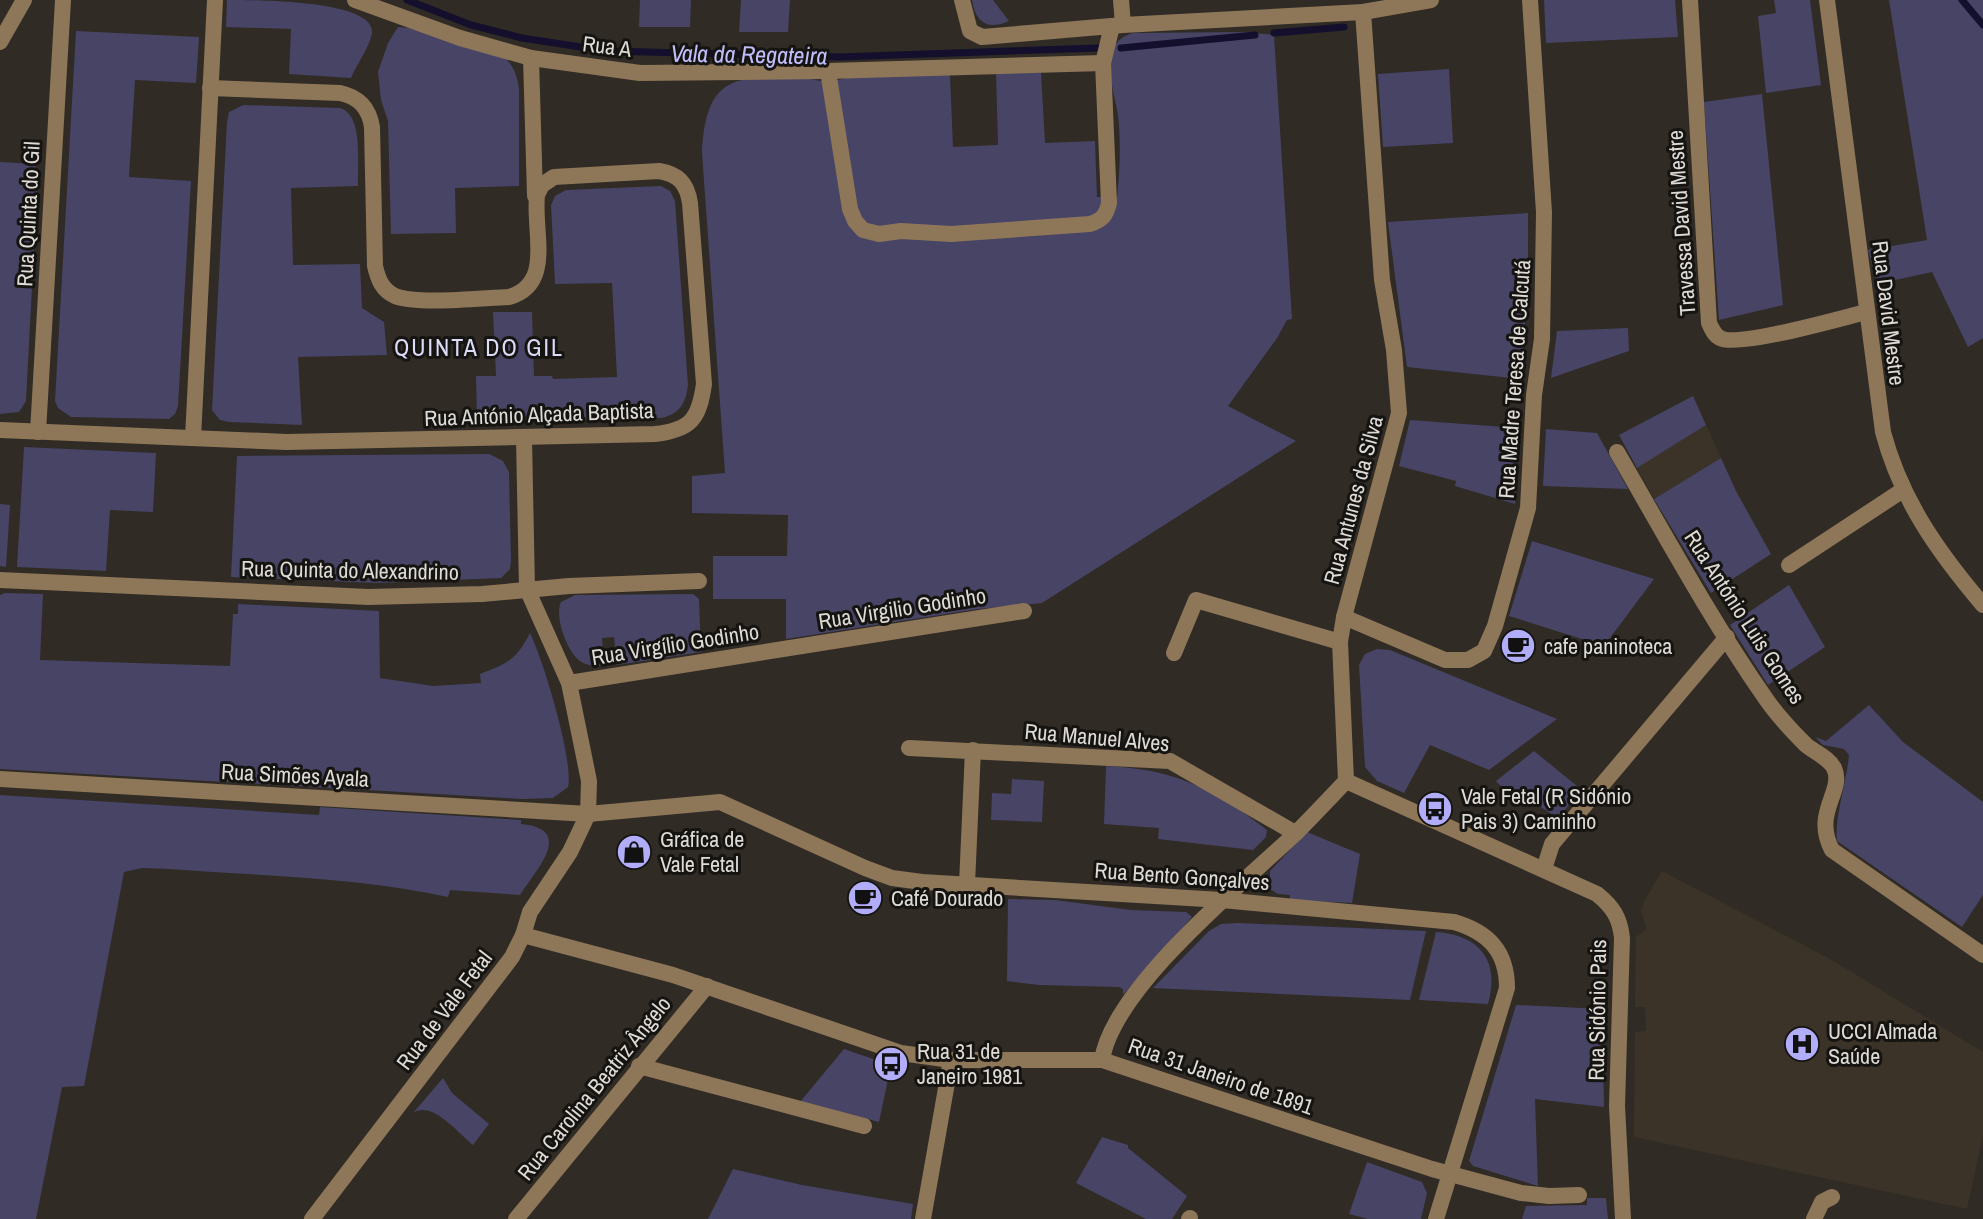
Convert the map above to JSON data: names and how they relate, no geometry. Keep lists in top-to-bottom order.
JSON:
{
  "streets": {
    "street": [
      "Rua A",
      "Rua Quinta do Gil",
      "Travessa David Mestre",
      "Rua David Mestre",
      "Rua Madre Teresa de Calcutá",
      "Rua António Alçada Baptista",
      "Rua Antunes da Silva",
      "Rua Quinta do Alexandrino",
      "Rua Virgilio Godinho",
      "Rua António Luis Gomes",
      "Rua Virgílio Godinho",
      "Rua Manuel Alves",
      "Rua Simões Ayala",
      "Rua Bento Gonçalves",
      "Rua de Vale Fetal",
      "Rua Sidónio Pais",
      "Rua 31 Janeiro de 1891",
      "Rua Carolina Beatriz Ângelo"
    ]
  },
  "crossings": [
    ["Rua Quinta do Gil", "Rua António Alçada Baptista"],
    ["Travessa David Mestre", "Rua David Mestre"],
    ["Rua Madre Teresa de Calcutá", "Rua Antunes da Silva"],
    ["Rua Antunes da Silva", "Rua Sidónio Pais"],
    ["Rua Virgilio Godinho", "Rua Virgílio Godinho"],
    ["Rua Simões Ayala", "Rua Bento Gonçalves"],
    ["Rua Simões Ayala", "Rua de Vale Fetal"],
    ["Rua Bento Gonçalves", "Rua de Vale Fetal"],
    ["Rua Bento Gonçalves", "Rua 31 Janeiro de 1891"],
    ["Rua de Vale Fetal", "Rua 31 Janeiro de 1891"],
    ["Rua 31 Janeiro de 1891", "Rua Carolina Beatriz Ângelo"]
  ],
  "districts": ["QUINTA DO GIL"],
  "water": ["Vala da Regateira"],
  "places": {
    "cafe": ["cafe paninoteca", "Café Dourado"],
    "bus stop": ["Vale Fetal (R Sidónio Pais 3) Caminho", "Rua 31 de Janeiro 1981"],
    "shop": ["Gráfica de Vale Fetal"],
    "hospital": ["UCCI Almada Saúde"]
  }
}
